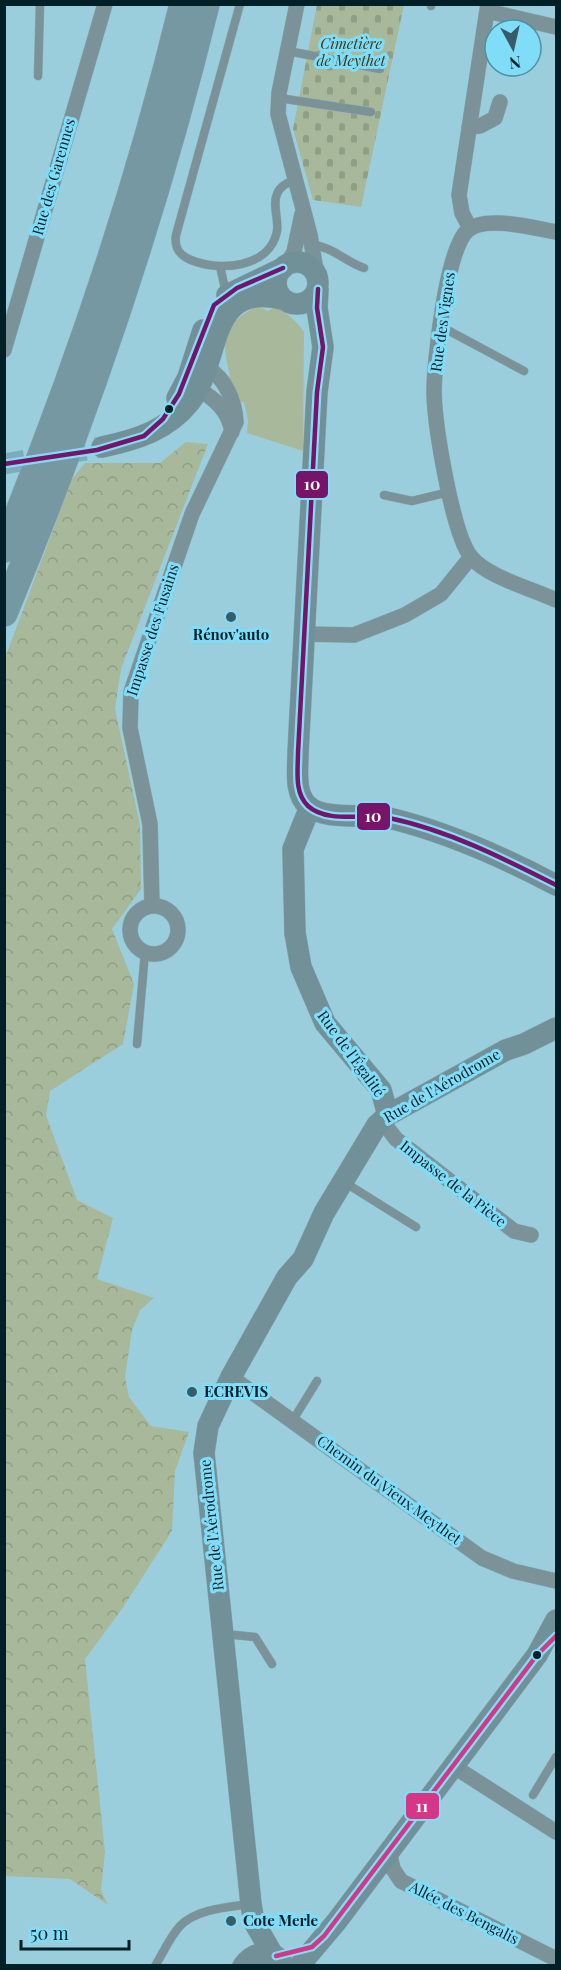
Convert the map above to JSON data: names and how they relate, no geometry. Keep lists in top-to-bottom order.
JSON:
{
  "streets": {
    "street": [
      "Rue des Garennes",
      "Rue des Vignes",
      "Impasse des Fusains",
      "Rue de l'Égalité",
      "Rue de l'Aérodrome",
      "Impasse de la Pièce",
      "Chemin du Vieux Meythet",
      "Allée des Bengalis"
    ]
  },
  "crossings": [
    ["Rue de l'Égalité", "Rue de l'Aérodrome"],
    ["Rue de l'Égalité", "Impasse de la Pièce"],
    ["Rue de l'Aérodrome", "Impasse de la Pièce"],
    ["Rue de l'Aérodrome", "Chemin du Vieux Meythet"]
  ],
  "parks": ["Cimetière de Meythet"],
  "places": ["Rénov'auto", "ECREVIS", "Cote Merle"],
  "lines": ["transit line 10", "transit line 11"],
  "scale_bar": "50 m",
  "north": "bottom"
}
